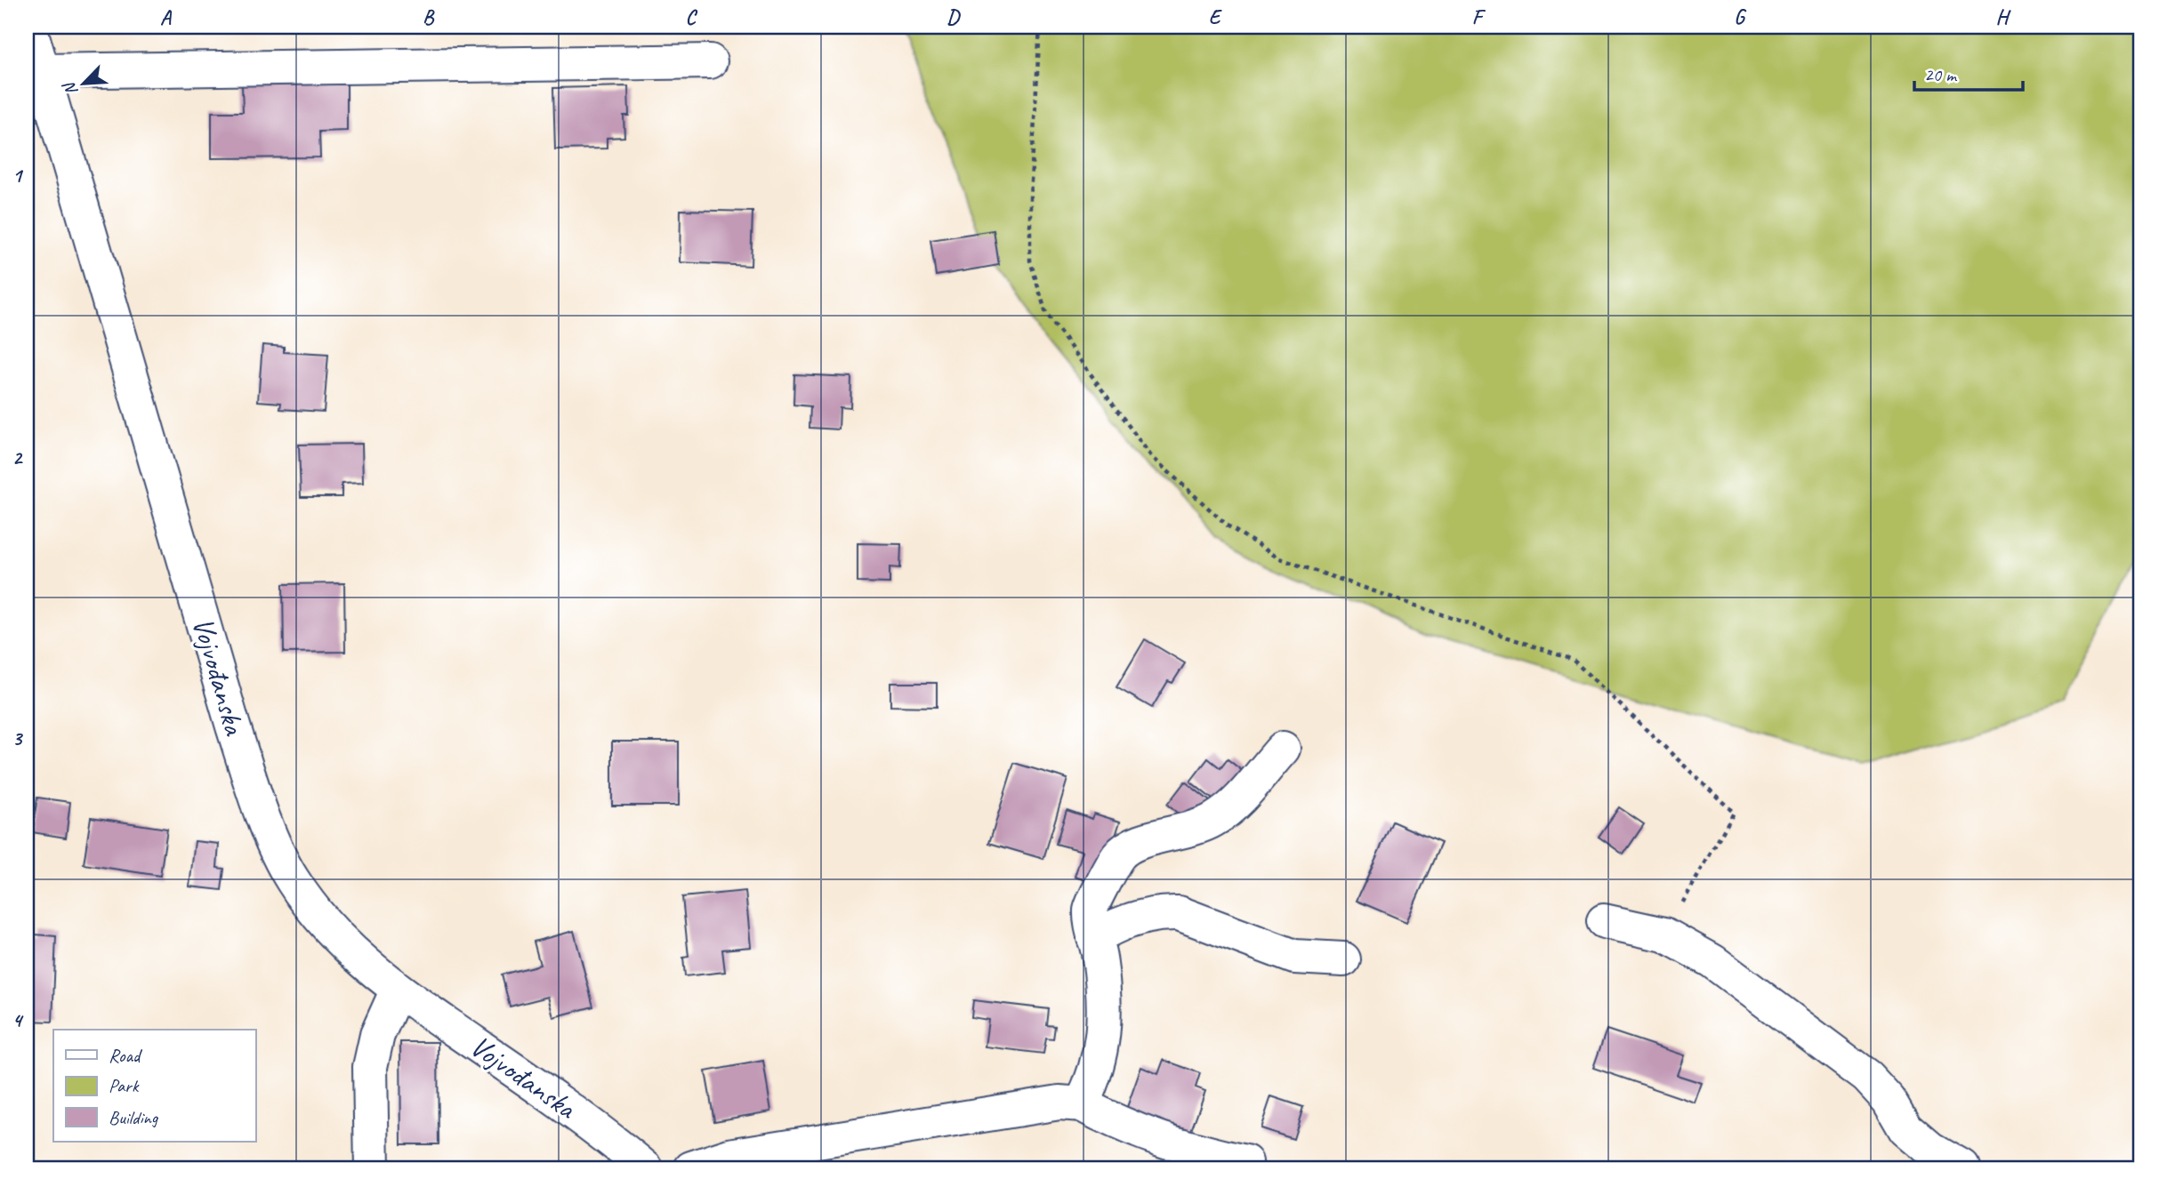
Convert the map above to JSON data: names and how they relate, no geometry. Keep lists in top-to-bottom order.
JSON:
{
  "streets": {
    "street": ["Vojvođanska"]
  },
  "legend": ["Road", "Park", "Building"],
  "scale_bar": "20 m",
  "north": "bottom left",
  "grid": {
    "columns": [
      "A",
      "B",
      "C",
      "D",
      "E",
      "F",
      "G",
      "H"
    ],
    "rows": [
      "1",
      "2",
      "3",
      "4"
    ]
  }
}
